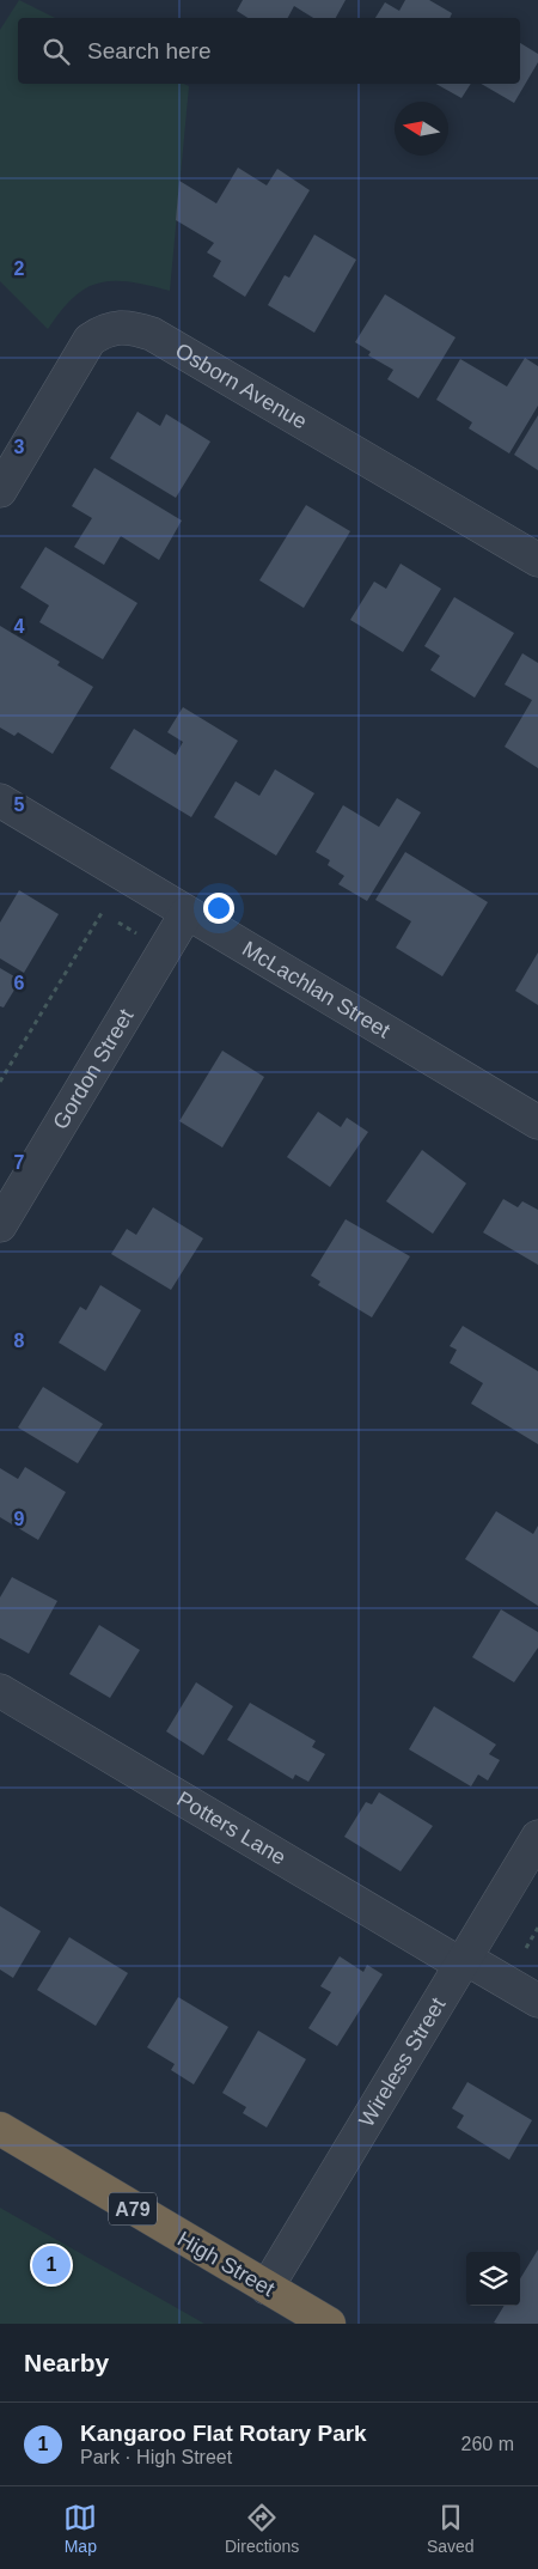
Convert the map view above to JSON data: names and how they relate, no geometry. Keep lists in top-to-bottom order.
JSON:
{
  "streets": {
    "highway": ["A79", "High Street"],
    "street": [
      "Osborn Avenue",
      "McLachlan Street",
      "Gordon Street",
      "Potters Lane",
      "Wireless Street"
    ]
  },
  "crossings": [
    ["McLachlan Street", "Gordon Street"],
    ["Potters Lane", "Wireless Street"],
    ["Wireless Street", "High Street"]
  ],
  "north": "left",
  "page": {
    "search": "Search here",
    "pins": "1",
    "heading": "Nearby",
    "list": [
      {
        "mark": "1",
        "name": "Kangaroo Flat Rotary Park",
        "note": "Park · High Street",
        "value": "260 m"
      }
    ],
    "nav": ["Map", "Directions", "Saved"]
  },
  "grid": {
    "rows": [
      "2",
      "3",
      "4",
      "5",
      "6",
      "7",
      "8",
      "9"
    ]
  }
}
